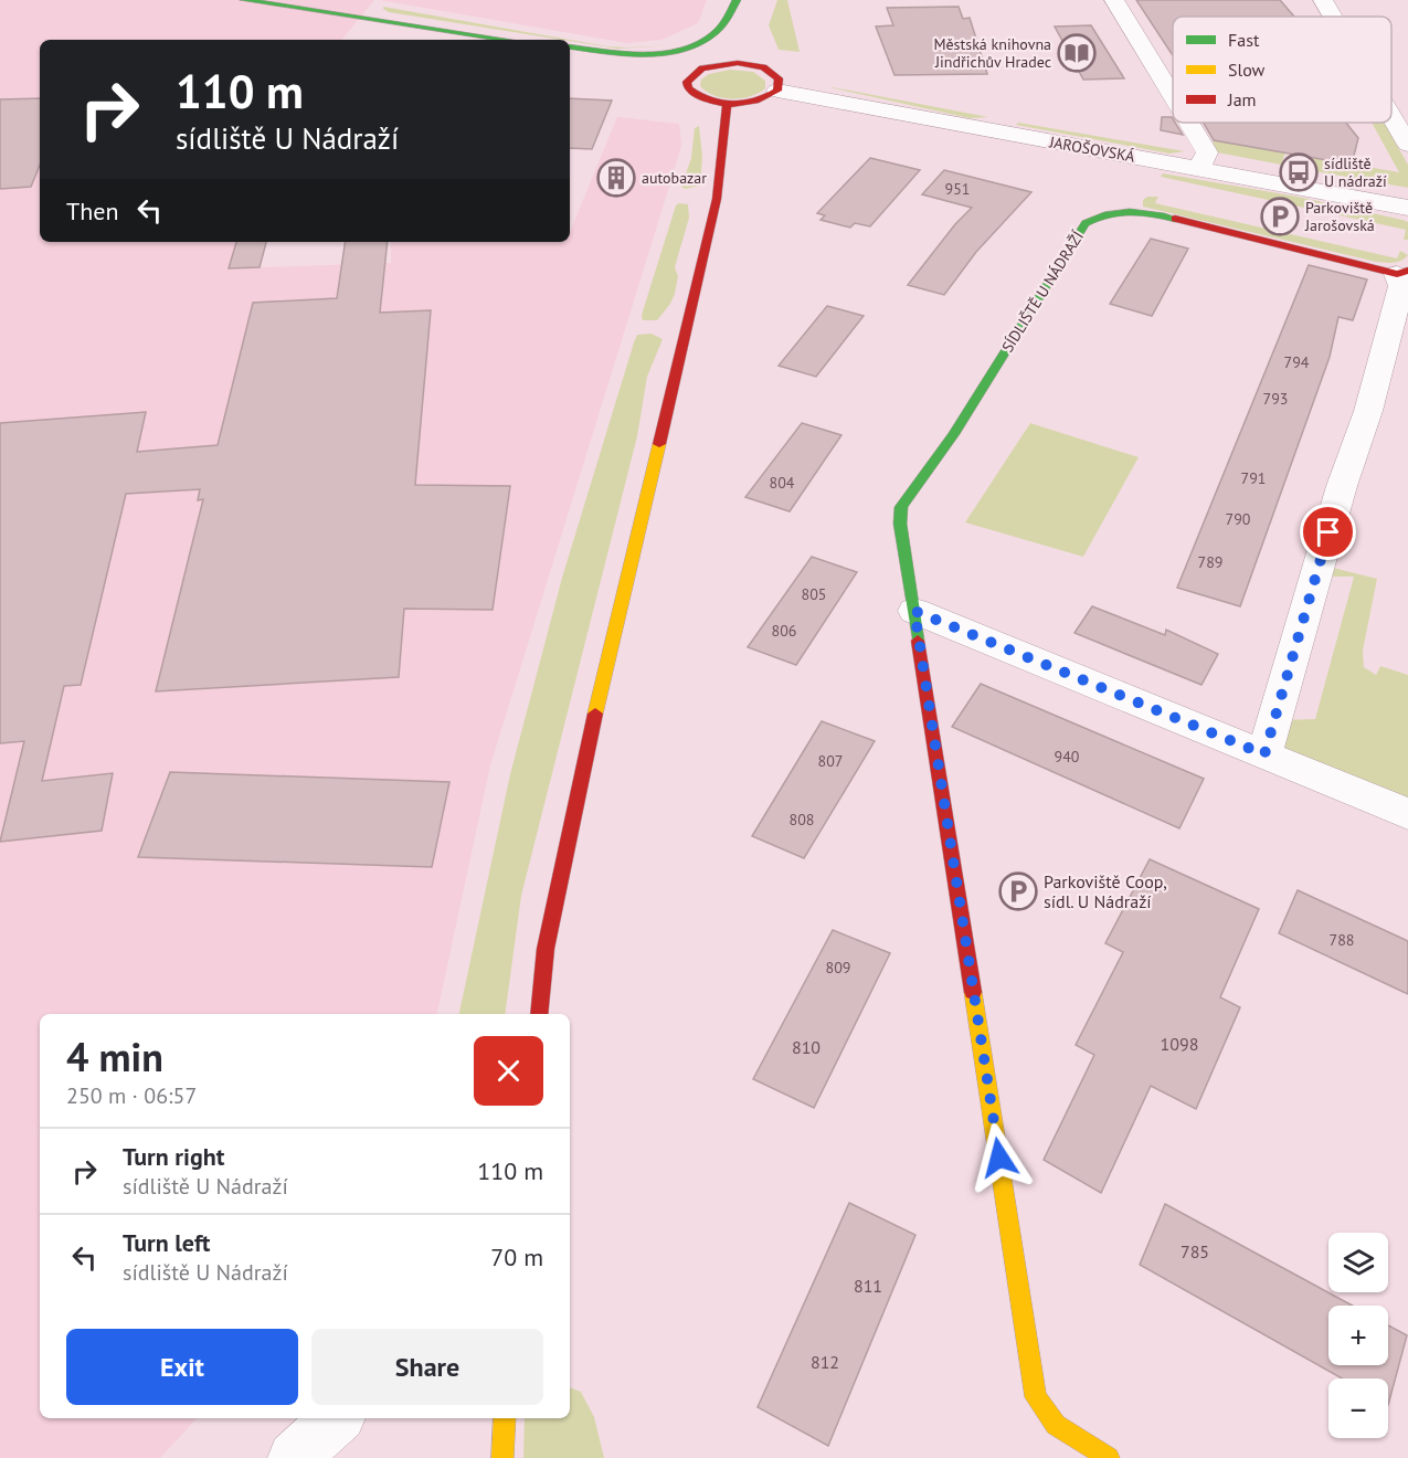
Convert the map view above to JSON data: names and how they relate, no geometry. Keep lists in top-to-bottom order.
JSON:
{
  "streets": {
    "main road": ["SÍDLIŠTĚ U NÁDRAŽÍ"],
    "street": ["JAROŠOVSKÁ"]
  },
  "places": {
    "library": ["Městská knihovna Jindřichův Hradec"],
    "bus stop": ["sídliště U nádraží"],
    "building": ["autobazar"],
    "parking": ["Parkoviště Jarošovská", "Parkoviště Coop, sídl. U Nádraží"]
  },
  "house_numbers": [
    "951",
    "794",
    "793",
    "791",
    "804",
    "790",
    "789",
    "805",
    "806",
    "940",
    "807",
    "808",
    "788",
    "809",
    "1098",
    "810",
    "785",
    "811",
    "812"
  ],
  "legend": ["Fast", "Slow", "Jam"],
  "page": {
    "turn": ["110 m", "sídliště U Nádraží"],
    "then": "Then",
    "heading": ["4 min", "250 m · 06:57"],
    "list": [
      {
        "name": "Turn right",
        "note": "sídliště U Nádraží",
        "value": "110 m"
      },
      {
        "name": "Turn left",
        "note": "sídliště U Nádraží",
        "value": "70 m"
      }
    ],
    "map_buttons": ["+", "−"],
    "buttons": ["Exit", "Share"]
  }
}
